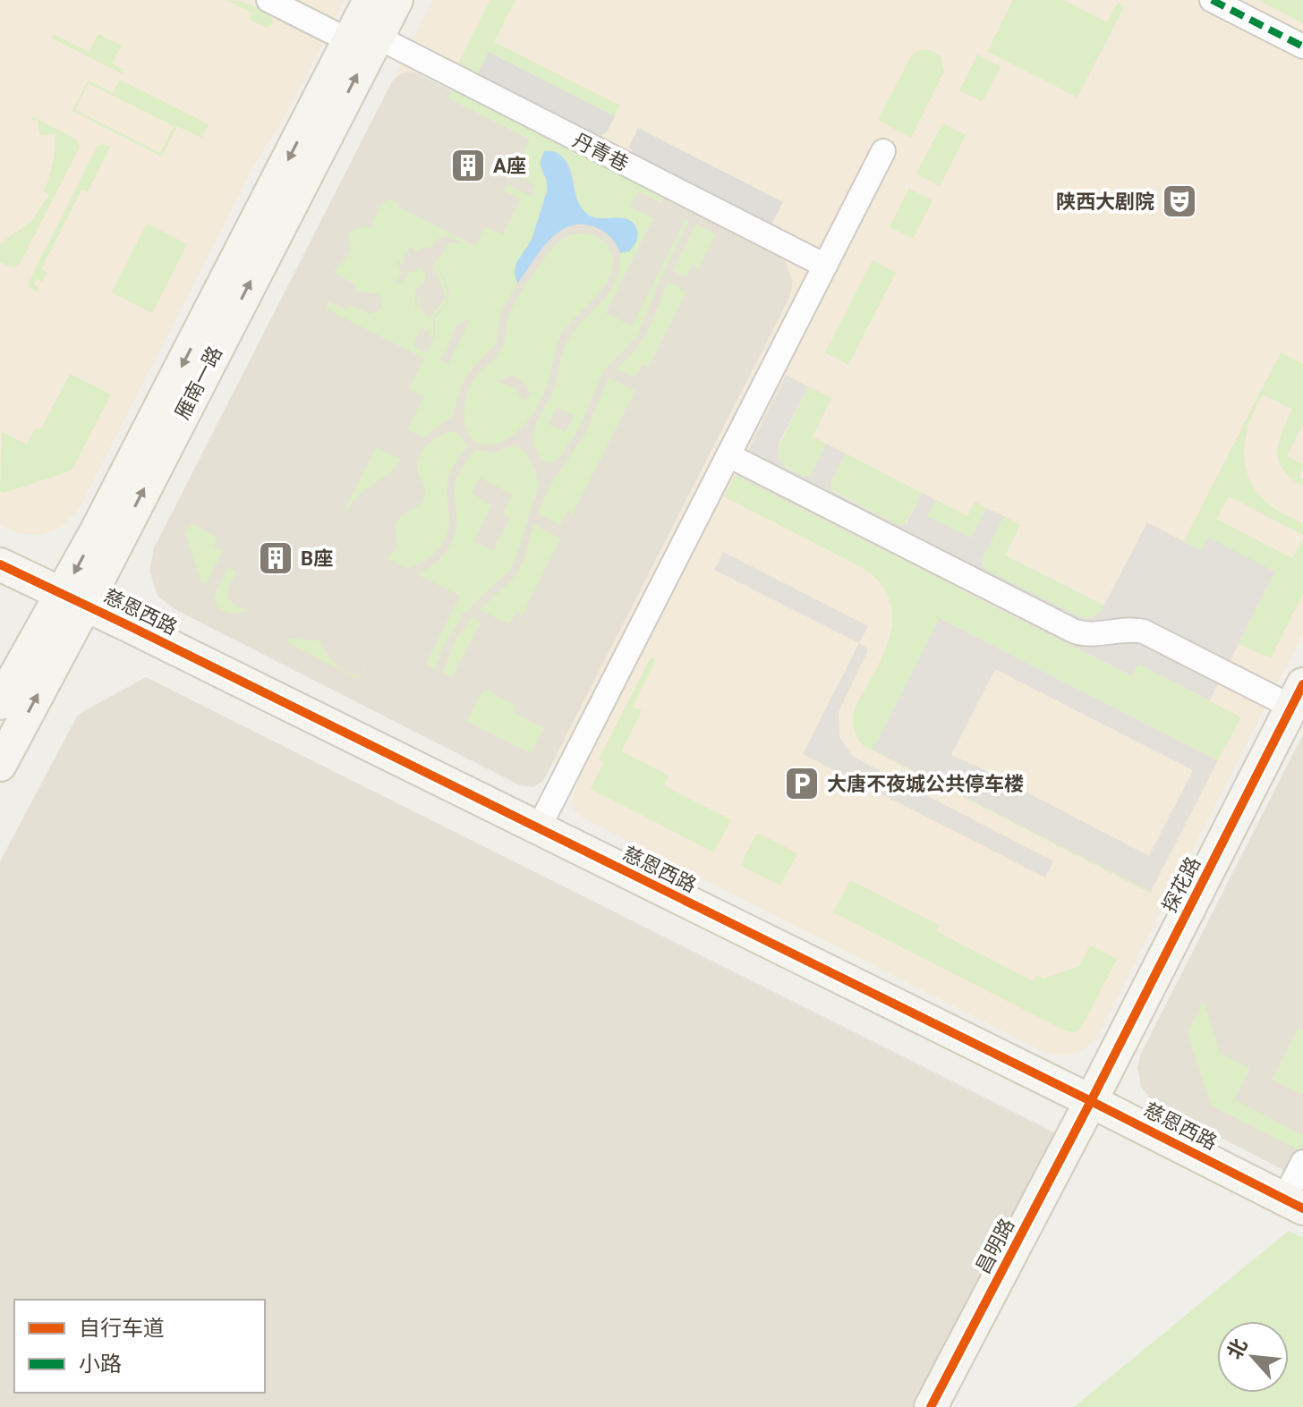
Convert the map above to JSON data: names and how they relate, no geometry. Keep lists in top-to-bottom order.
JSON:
{
  "streets": {
    "street": [
      "丹青巷",
      "雁南一路",
      "慈恩西路",
      "探花路",
      "昌明路"
    ]
  },
  "crossings": [
    ["丹青巷", "雁南一路"],
    ["雁南一路", "慈恩西路"],
    ["慈恩西路", "探花路"],
    ["慈恩西路", "昌明路"],
    ["探花路", "昌明路"]
  ],
  "places": {
    "building": ["A座", "B座"],
    "theatre": ["陕西大剧院"],
    "parking": ["大唐不夜城公共停车楼"]
  },
  "legend": ["自行车道", "小路"],
  "north": "top left"
}
